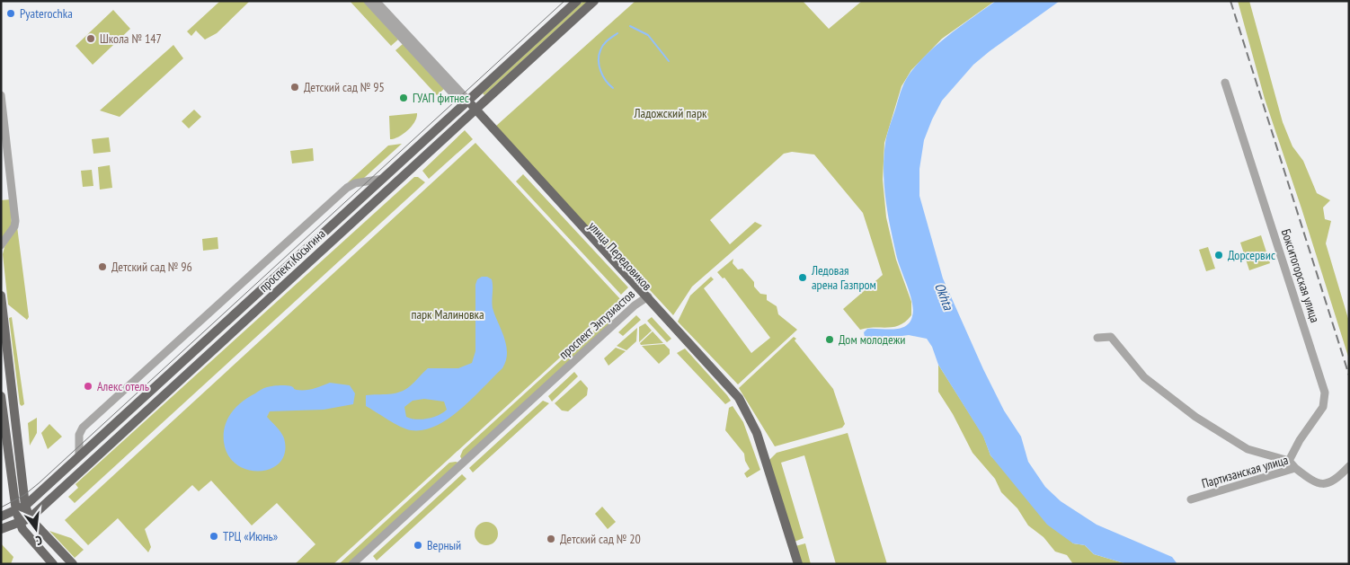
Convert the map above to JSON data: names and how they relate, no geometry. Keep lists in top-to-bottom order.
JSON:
{
  "streets": {
    "main road": ["улица Передовиков", "проспект Косыгина"],
    "street": ["Бокситогорская улица", "проспект Энтузиастов", "Партизанская улица"]
  },
  "crossings": [
    ["улица Передовиков", "проспект Косыгина"],
    ["улица Передовиков", "проспект Энтузиастов"]
  ],
  "water": ["Okhta"],
  "parks": ["Ладожский парк", "парк Малиновка"],
  "places": [
    "Pyaterochka",
    "Школа № 147",
    "Детский сад № 95",
    "ГУАП фитнес",
    "Дорсервис",
    "Детский сад № 96",
    "Ледовая арена Газпром",
    "Дом молодежи",
    "Алекс отель",
    "ТРЦ «Июнь»",
    "Детский сад № 20",
    "Верный"
  ],
  "north": "bottom"
}
